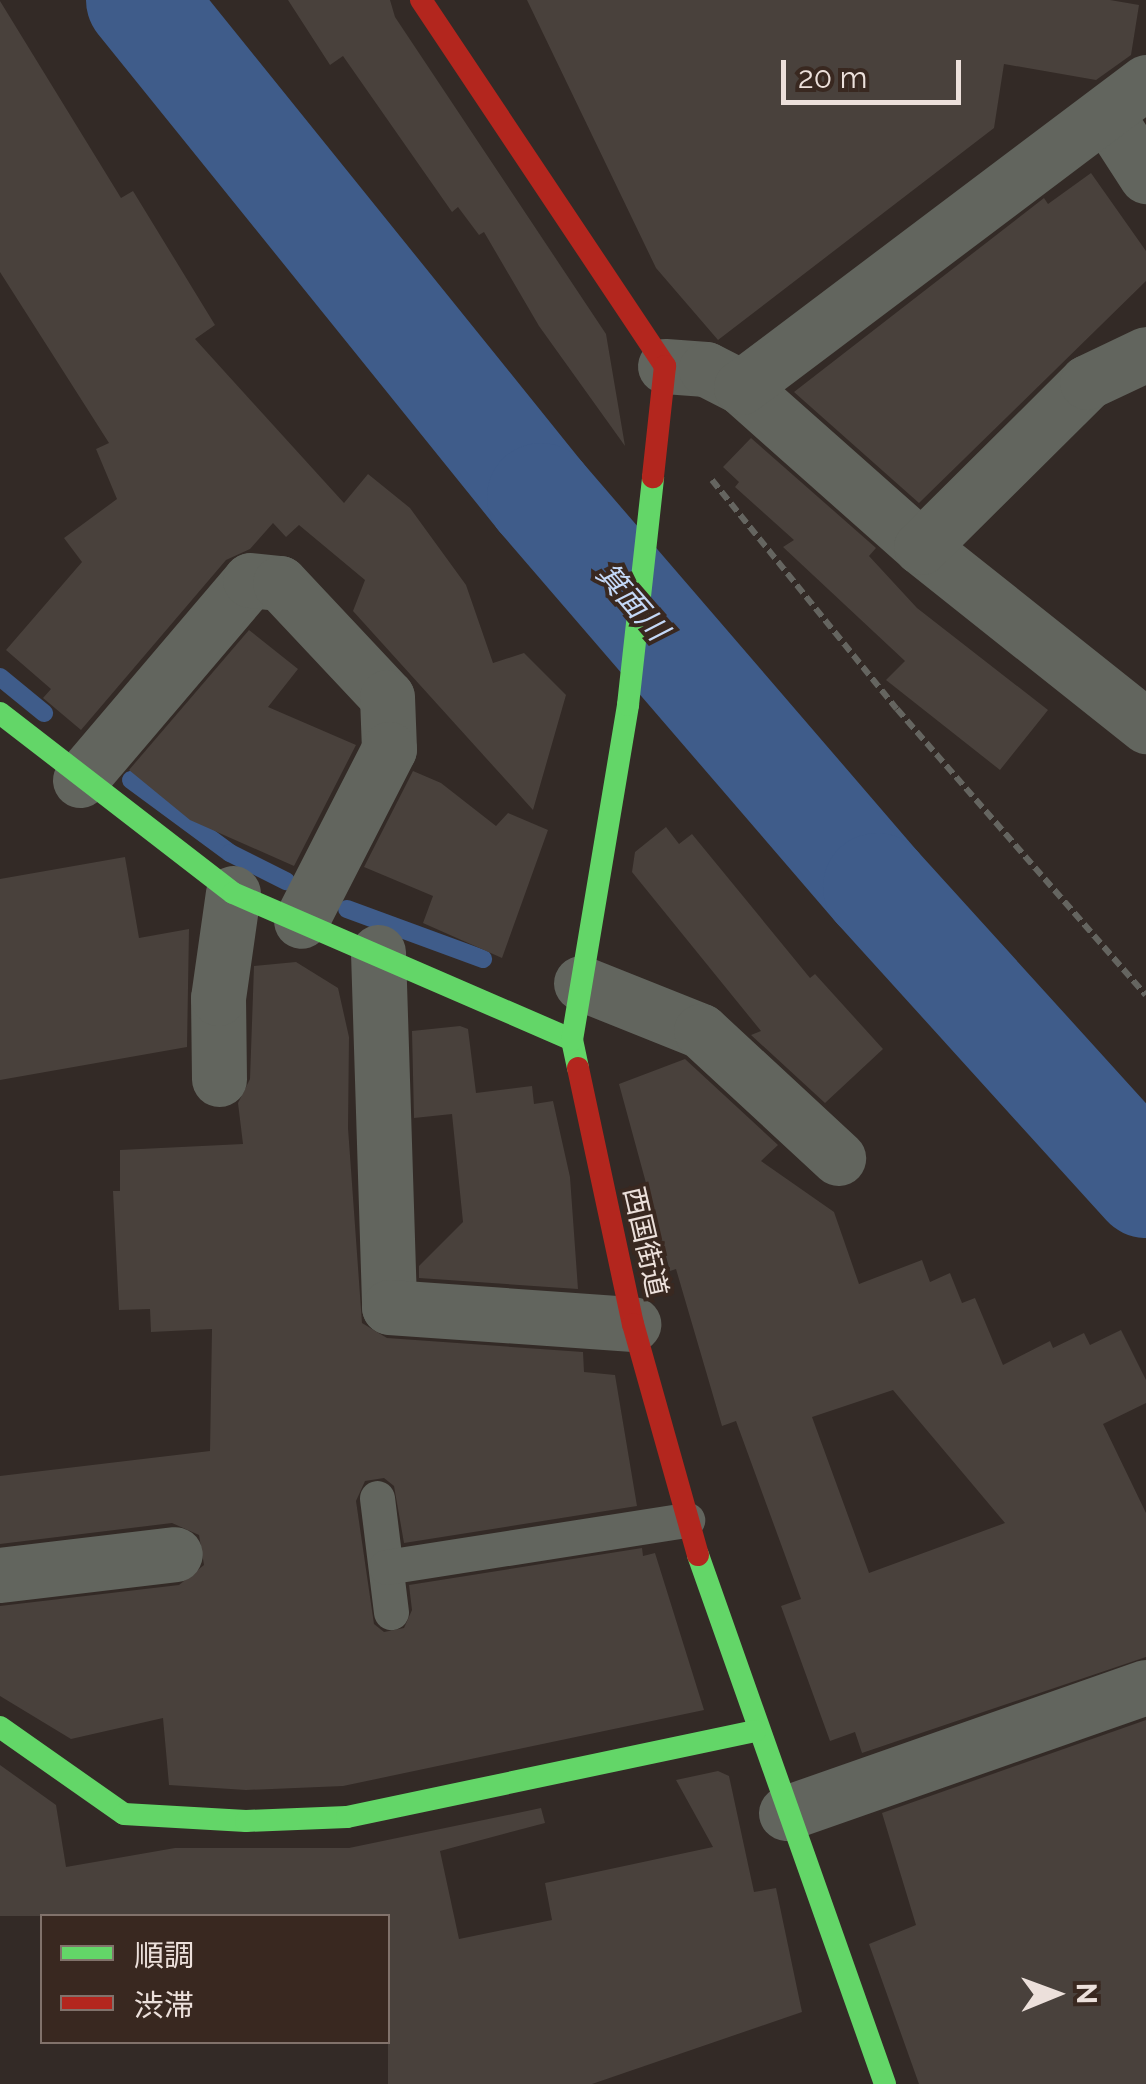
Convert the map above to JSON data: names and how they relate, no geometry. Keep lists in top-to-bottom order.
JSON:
{
  "streets": {
    "street": ["西国街道"]
  },
  "water": ["箕面川"],
  "legend": ["順調", "渋滞"],
  "scale_bar": "20 m",
  "north": "right"
}
